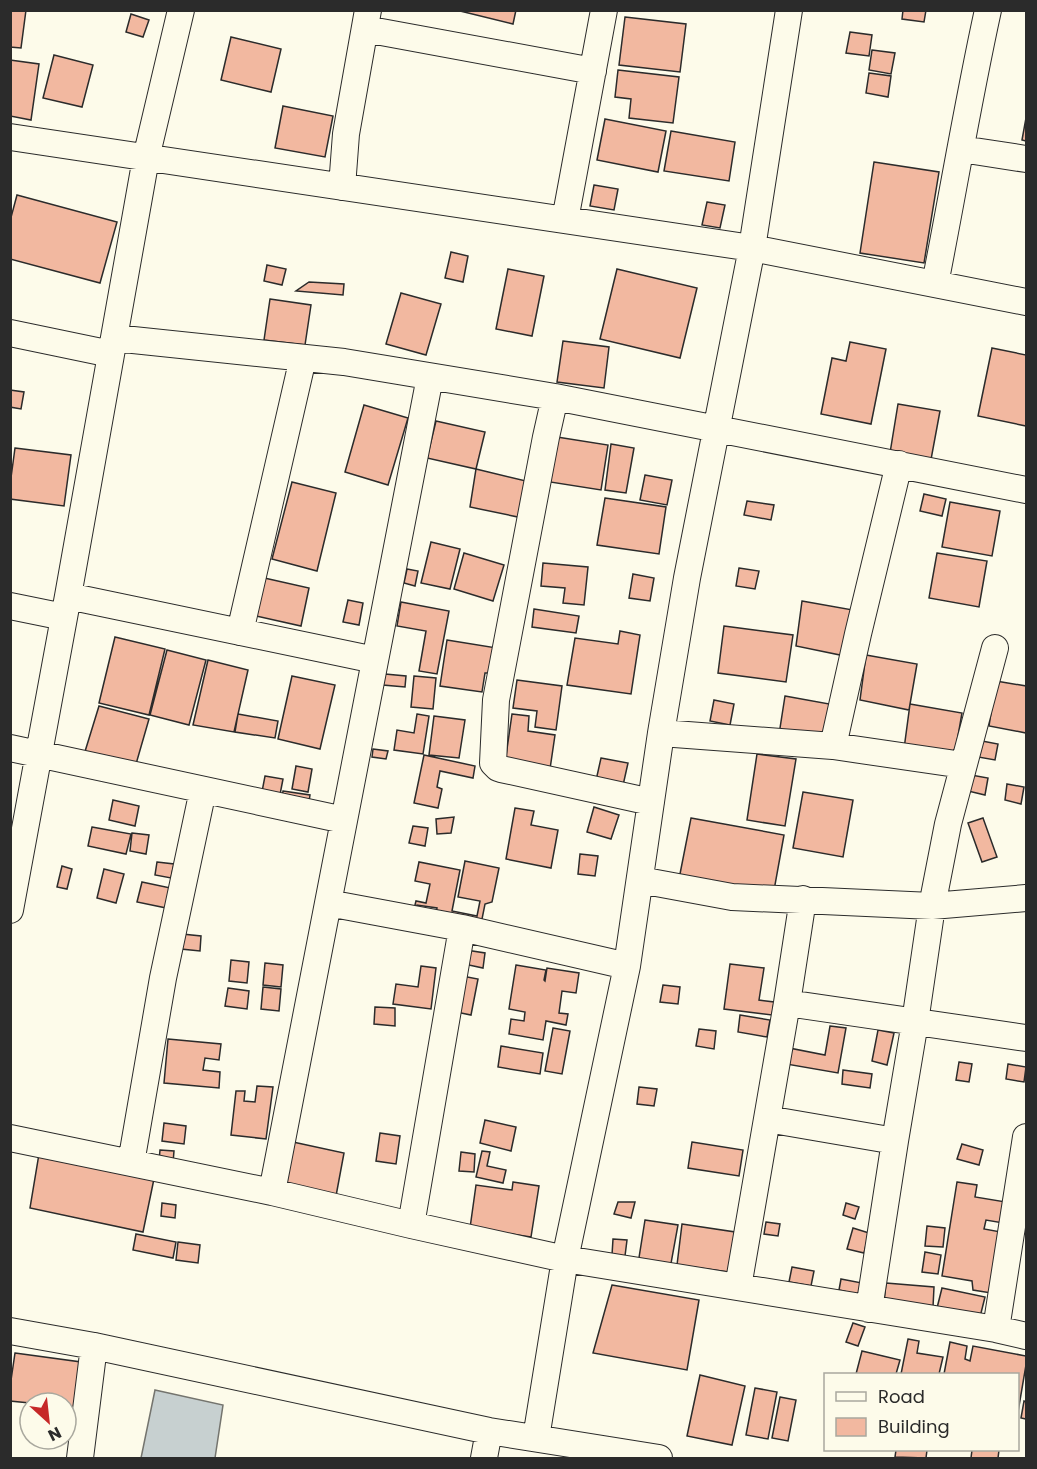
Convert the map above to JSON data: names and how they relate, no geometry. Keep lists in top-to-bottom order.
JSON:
{
  "legend": ["Road", "Building"],
  "north": "bottom right"
}
